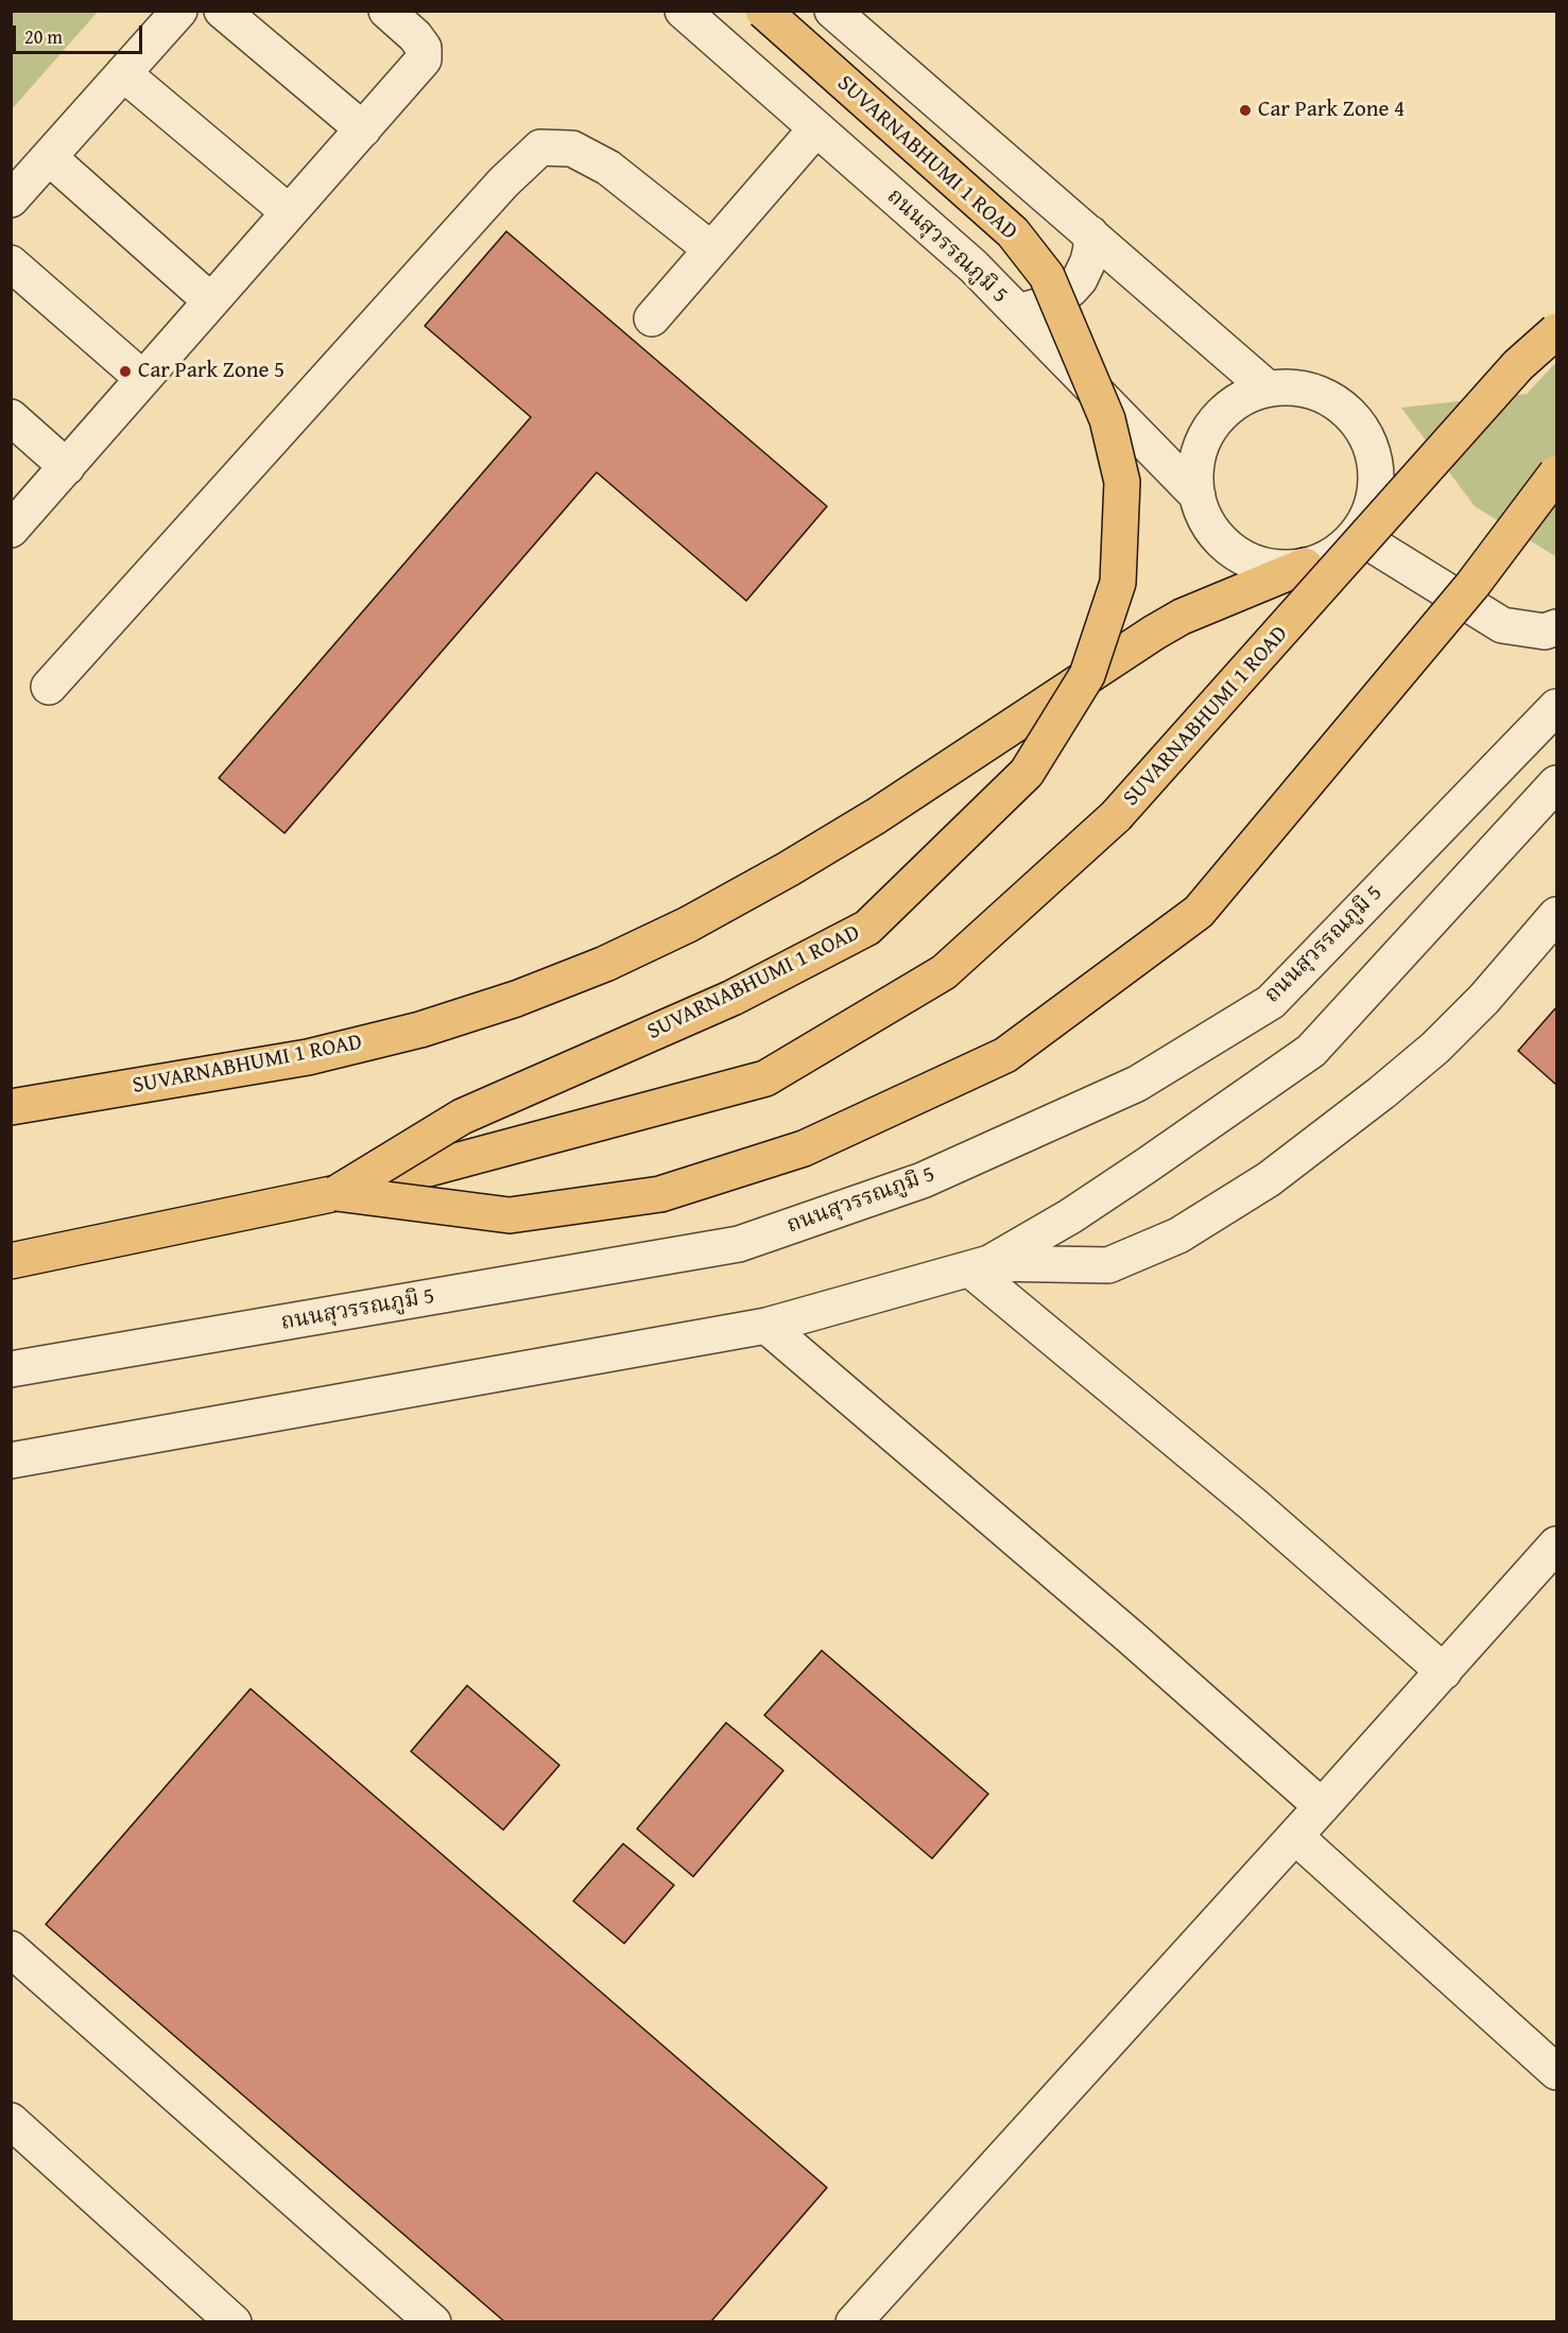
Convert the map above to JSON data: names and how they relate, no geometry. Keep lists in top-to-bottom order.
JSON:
{
  "streets": {
    "highway": ["SUVARNABHUMI 1 ROAD"],
    "street": ["ถนนสุวรรณภูมิ 5"]
  },
  "crossings": [
    ["SUVARNABHUMI 1 ROAD", "ถนนสุวรรณภูมิ 5"]
  ],
  "places": ["Car Park Zone 4", "Car Park Zone 5"],
  "scale_bar": "20 m"
}
